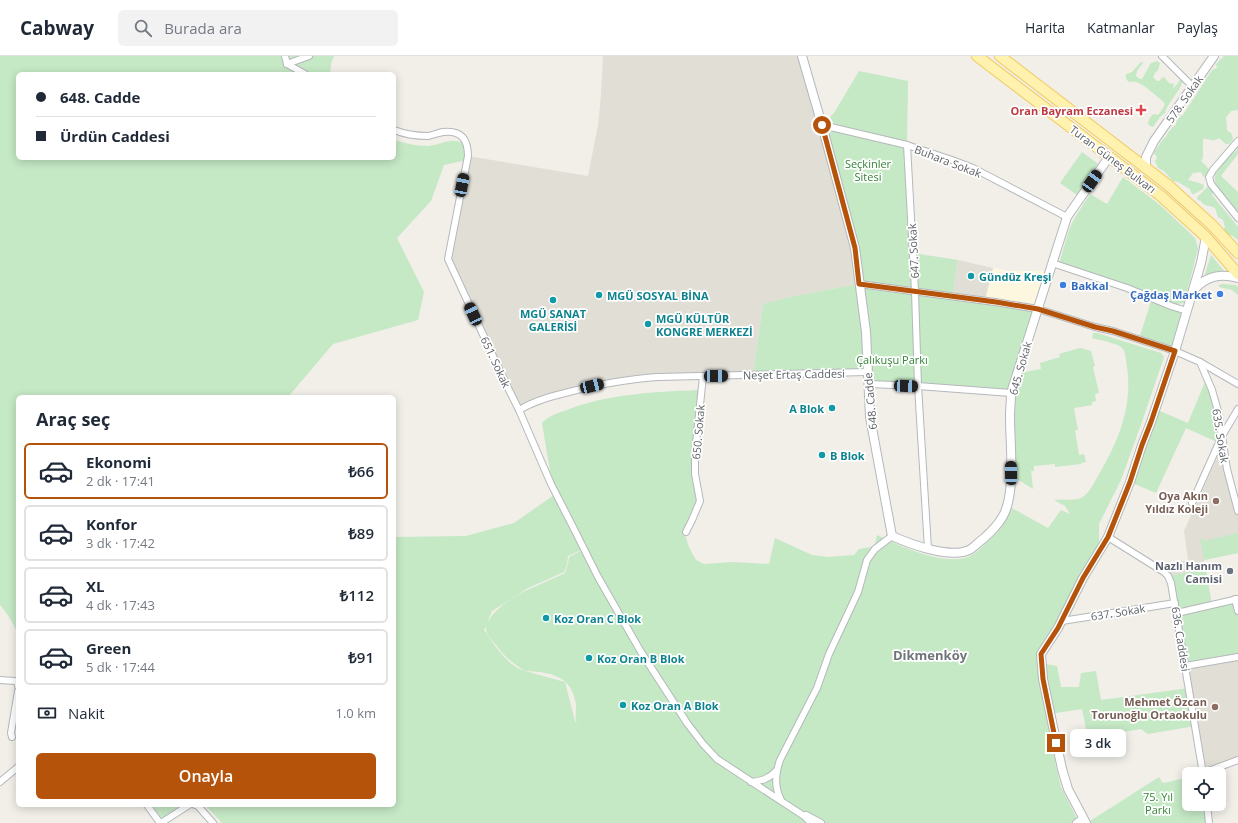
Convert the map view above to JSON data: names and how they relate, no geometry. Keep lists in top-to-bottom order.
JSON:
{
  "streets": {
    "main road": ["Turan Güneş Bulvarı"],
    "street": [
      "578. Sokak",
      "Buhara Sokak",
      "647. Sokak",
      "651. Sokak",
      "645. Sokak",
      "Neşet Ertaş Caddesi",
      "648. Cadde",
      "650. Sokak",
      "635. Sokak",
      "637. Sokak",
      "636. Caddesi"
    ]
  },
  "crossings": [
    ["Turan Güneş Bulvarı", "645. Sokak"],
    ["Buhara Sokak", "647. Sokak"],
    ["Buhara Sokak", "645. Sokak"],
    ["Buhara Sokak", "648. Cadde"],
    ["647. Sokak", "645. Sokak"],
    ["651. Sokak", "Neşet Ertaş Caddesi"],
    ["645. Sokak", "648. Cadde"],
    ["Neşet Ertaş Caddesi", "648. Cadde"],
    ["Neşet Ertaş Caddesi", "650. Sokak"],
    ["637. Sokak", "636. Caddesi"]
  ],
  "districts": ["Dikmenköy"],
  "parks": ["Seçkinler Sitesi", "Çalıkuşu Parkı", "75. Yıl Parkı"],
  "places": {
    "health": ["Oran Bayram Eczanesi"],
    "other": [
      "Gündüz Kreşi",
      "Bakkal",
      "Çağdaş Market",
      "MGÜ SOSYAL BİNA",
      "MGÜ SANAT GALERİSİ",
      "MGÜ KÜLTÜR KONGRE MERKEZİ",
      "A Blok",
      "B Blok",
      "Oya Akın Yıldız Koleji",
      "Nazlı Hanım Camisi",
      "Koz Oran C Blok",
      "Koz Oran B Blok",
      "Koz Oran A Blok",
      "Mehmet Özcan Torunoğlu Ortaokulu"
    ]
  },
  "page": {
    "header": "Cabway",
    "search": "Burada ara",
    "nav": ["Harita", "Katmanlar", "Paylaş"],
    "banner": ["648. Cadde", "Ürdün Caddesi"],
    "heading": "Araç seç",
    "list": [
      {
        "name": "Ekonomi",
        "note": "2 dk · 17:41",
        "value": "₺66"
      },
      {
        "name": "Konfor",
        "note": "3 dk · 17:42",
        "value": "₺89"
      },
      {
        "name": "XL",
        "note": "4 dk · 17:43",
        "value": "₺112"
      },
      {
        "name": "Green",
        "note": "5 dk · 17:44",
        "value": "₺91"
      }
    ],
    "pay": ["Nakit", "1.0 km"],
    "bubble": "3 dk",
    "buttons": "Onayla"
  }
}
